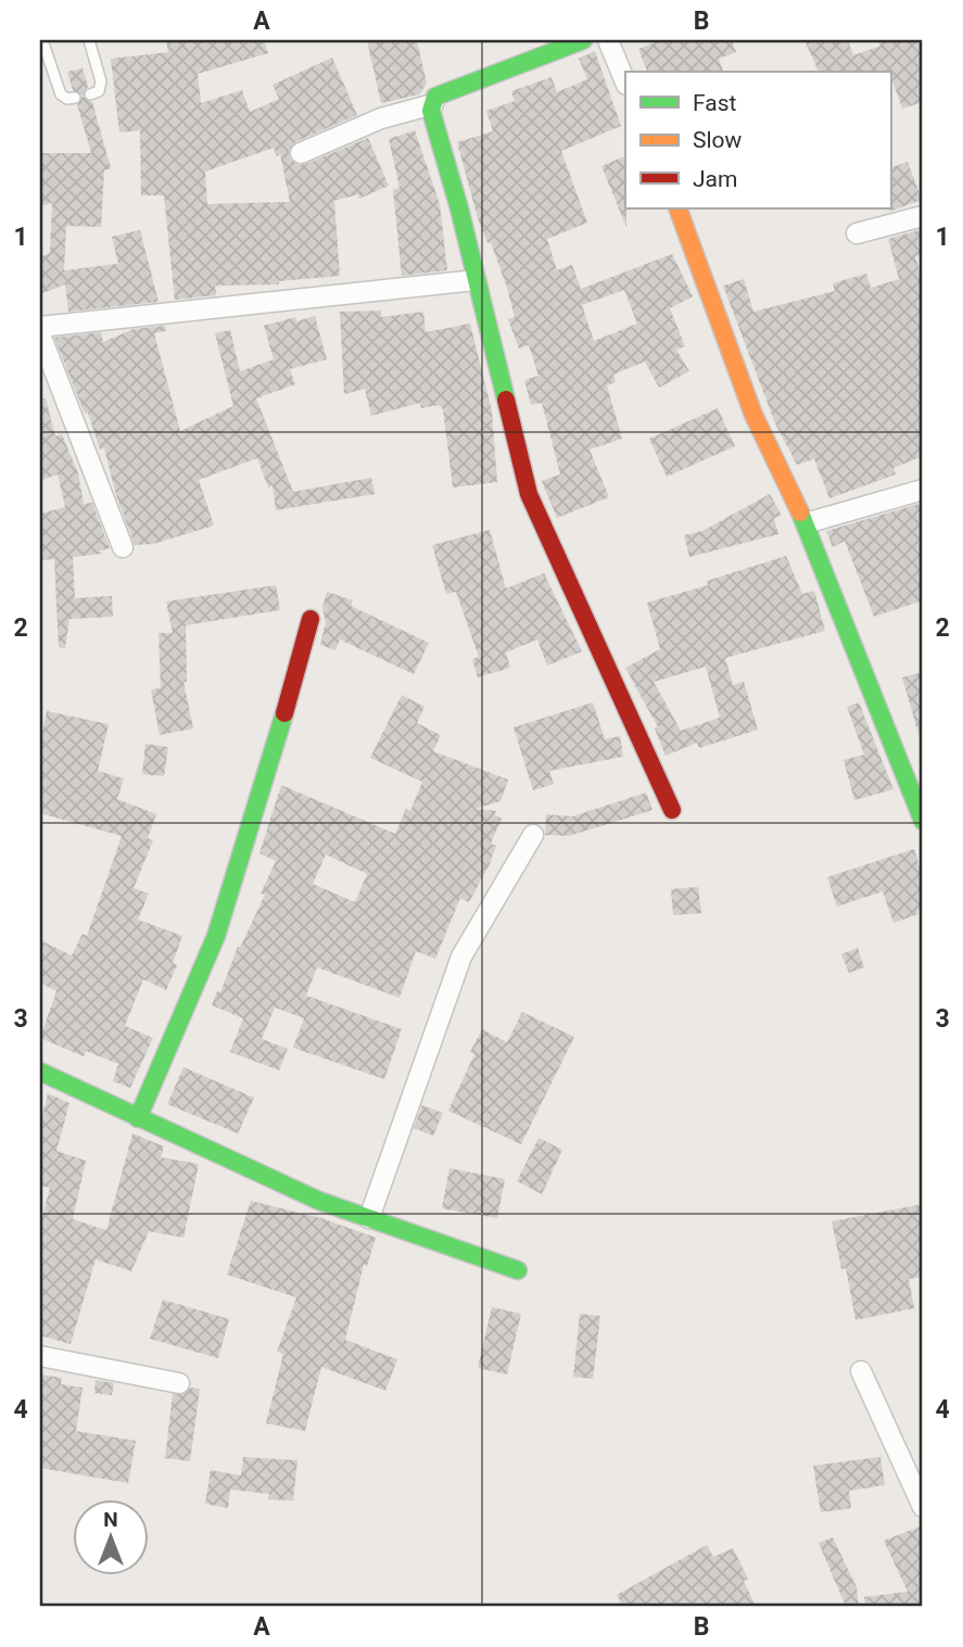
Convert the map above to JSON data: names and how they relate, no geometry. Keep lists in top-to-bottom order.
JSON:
{
  "legend": ["Fast", "Slow", "Jam"],
  "north": "top",
  "grid": {
    "columns": ["A", "B"],
    "rows": [
      "1",
      "2",
      "3",
      "4"
    ]
  }
}
